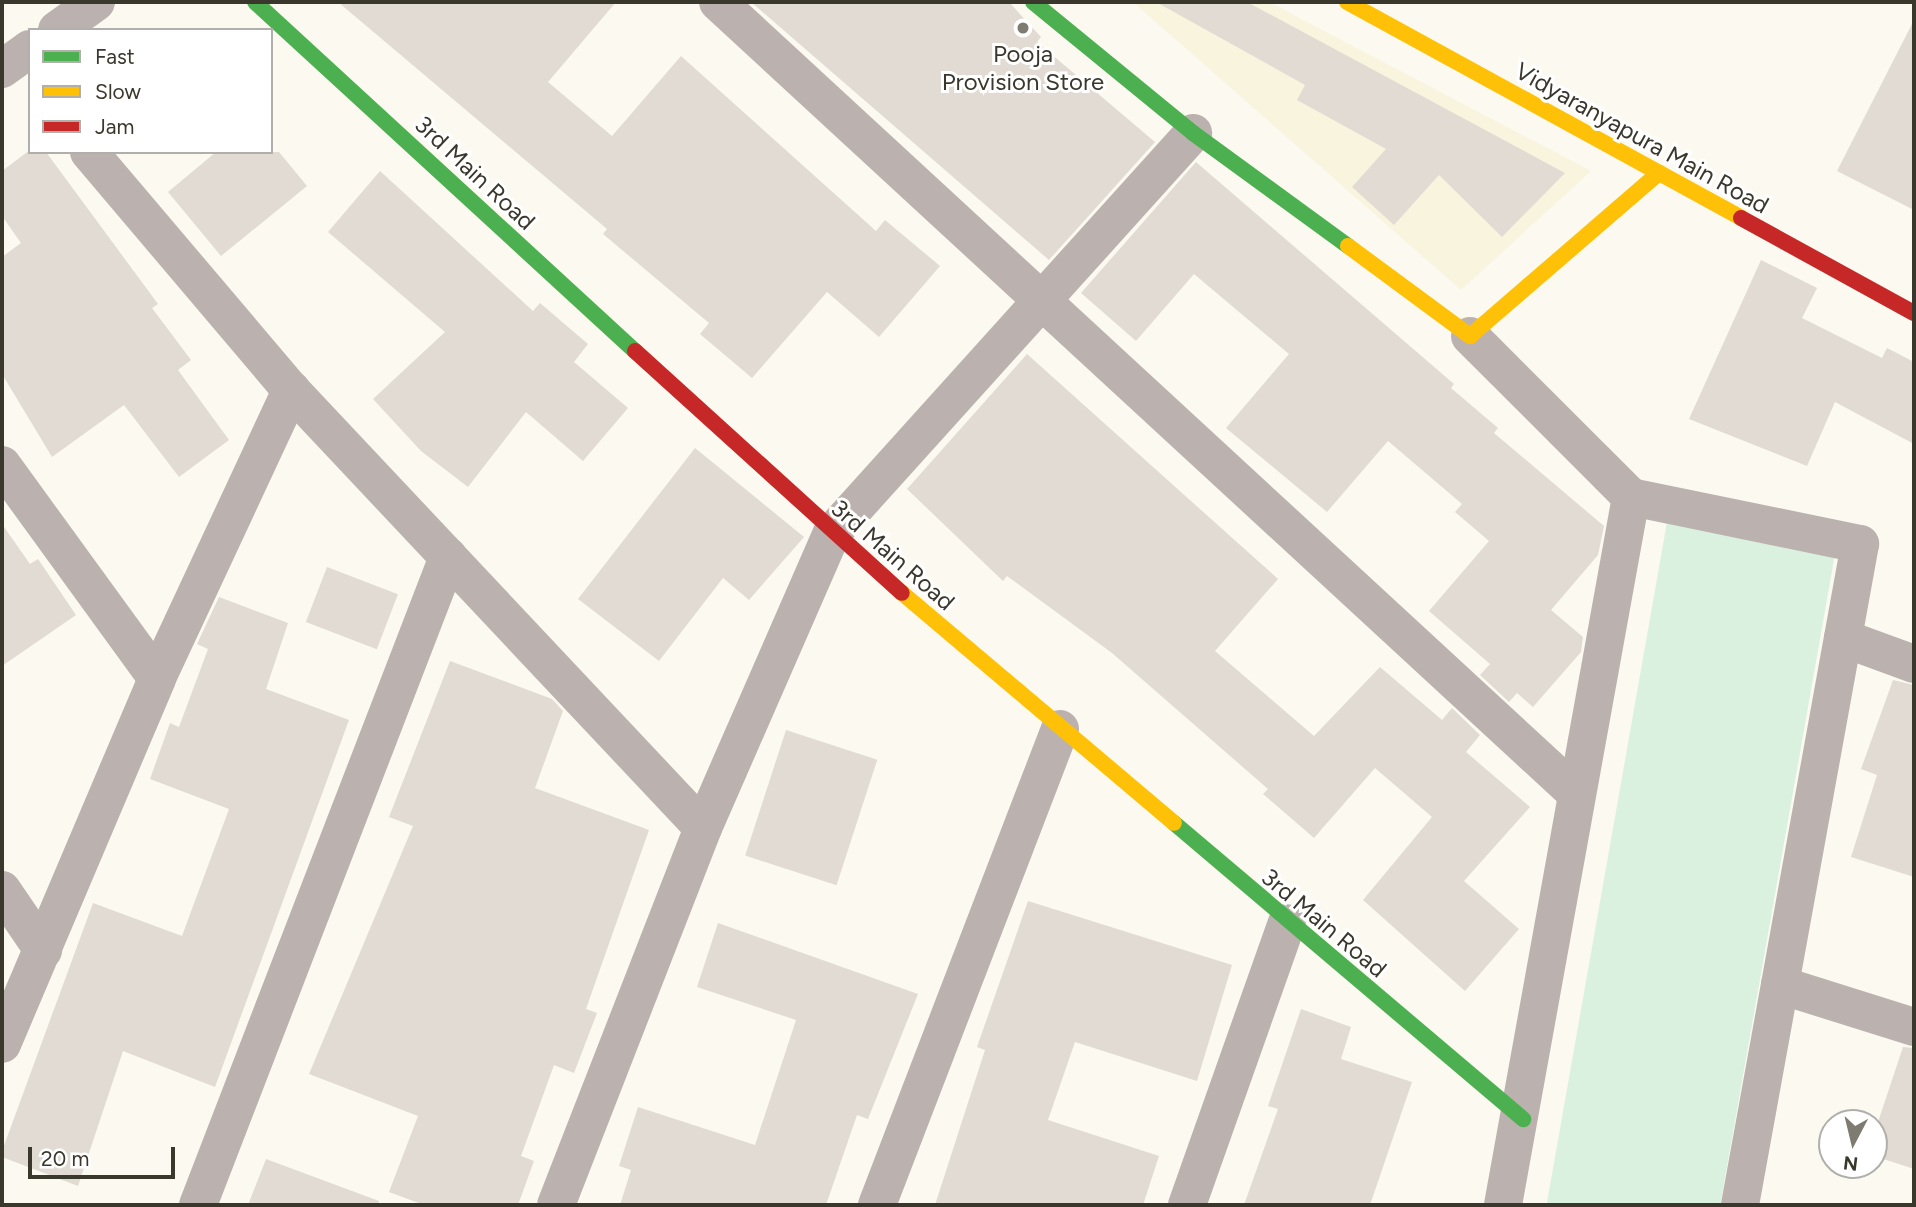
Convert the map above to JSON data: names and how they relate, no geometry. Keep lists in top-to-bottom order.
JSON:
{
  "streets": {
    "street": ["Vidyaranyapura Main Road", "3rd Main Road"]
  },
  "places": ["Pooja Provision Store"],
  "legend": ["Fast", "Slow", "Jam"],
  "scale_bar": "20 m",
  "north": "bottom"
}
